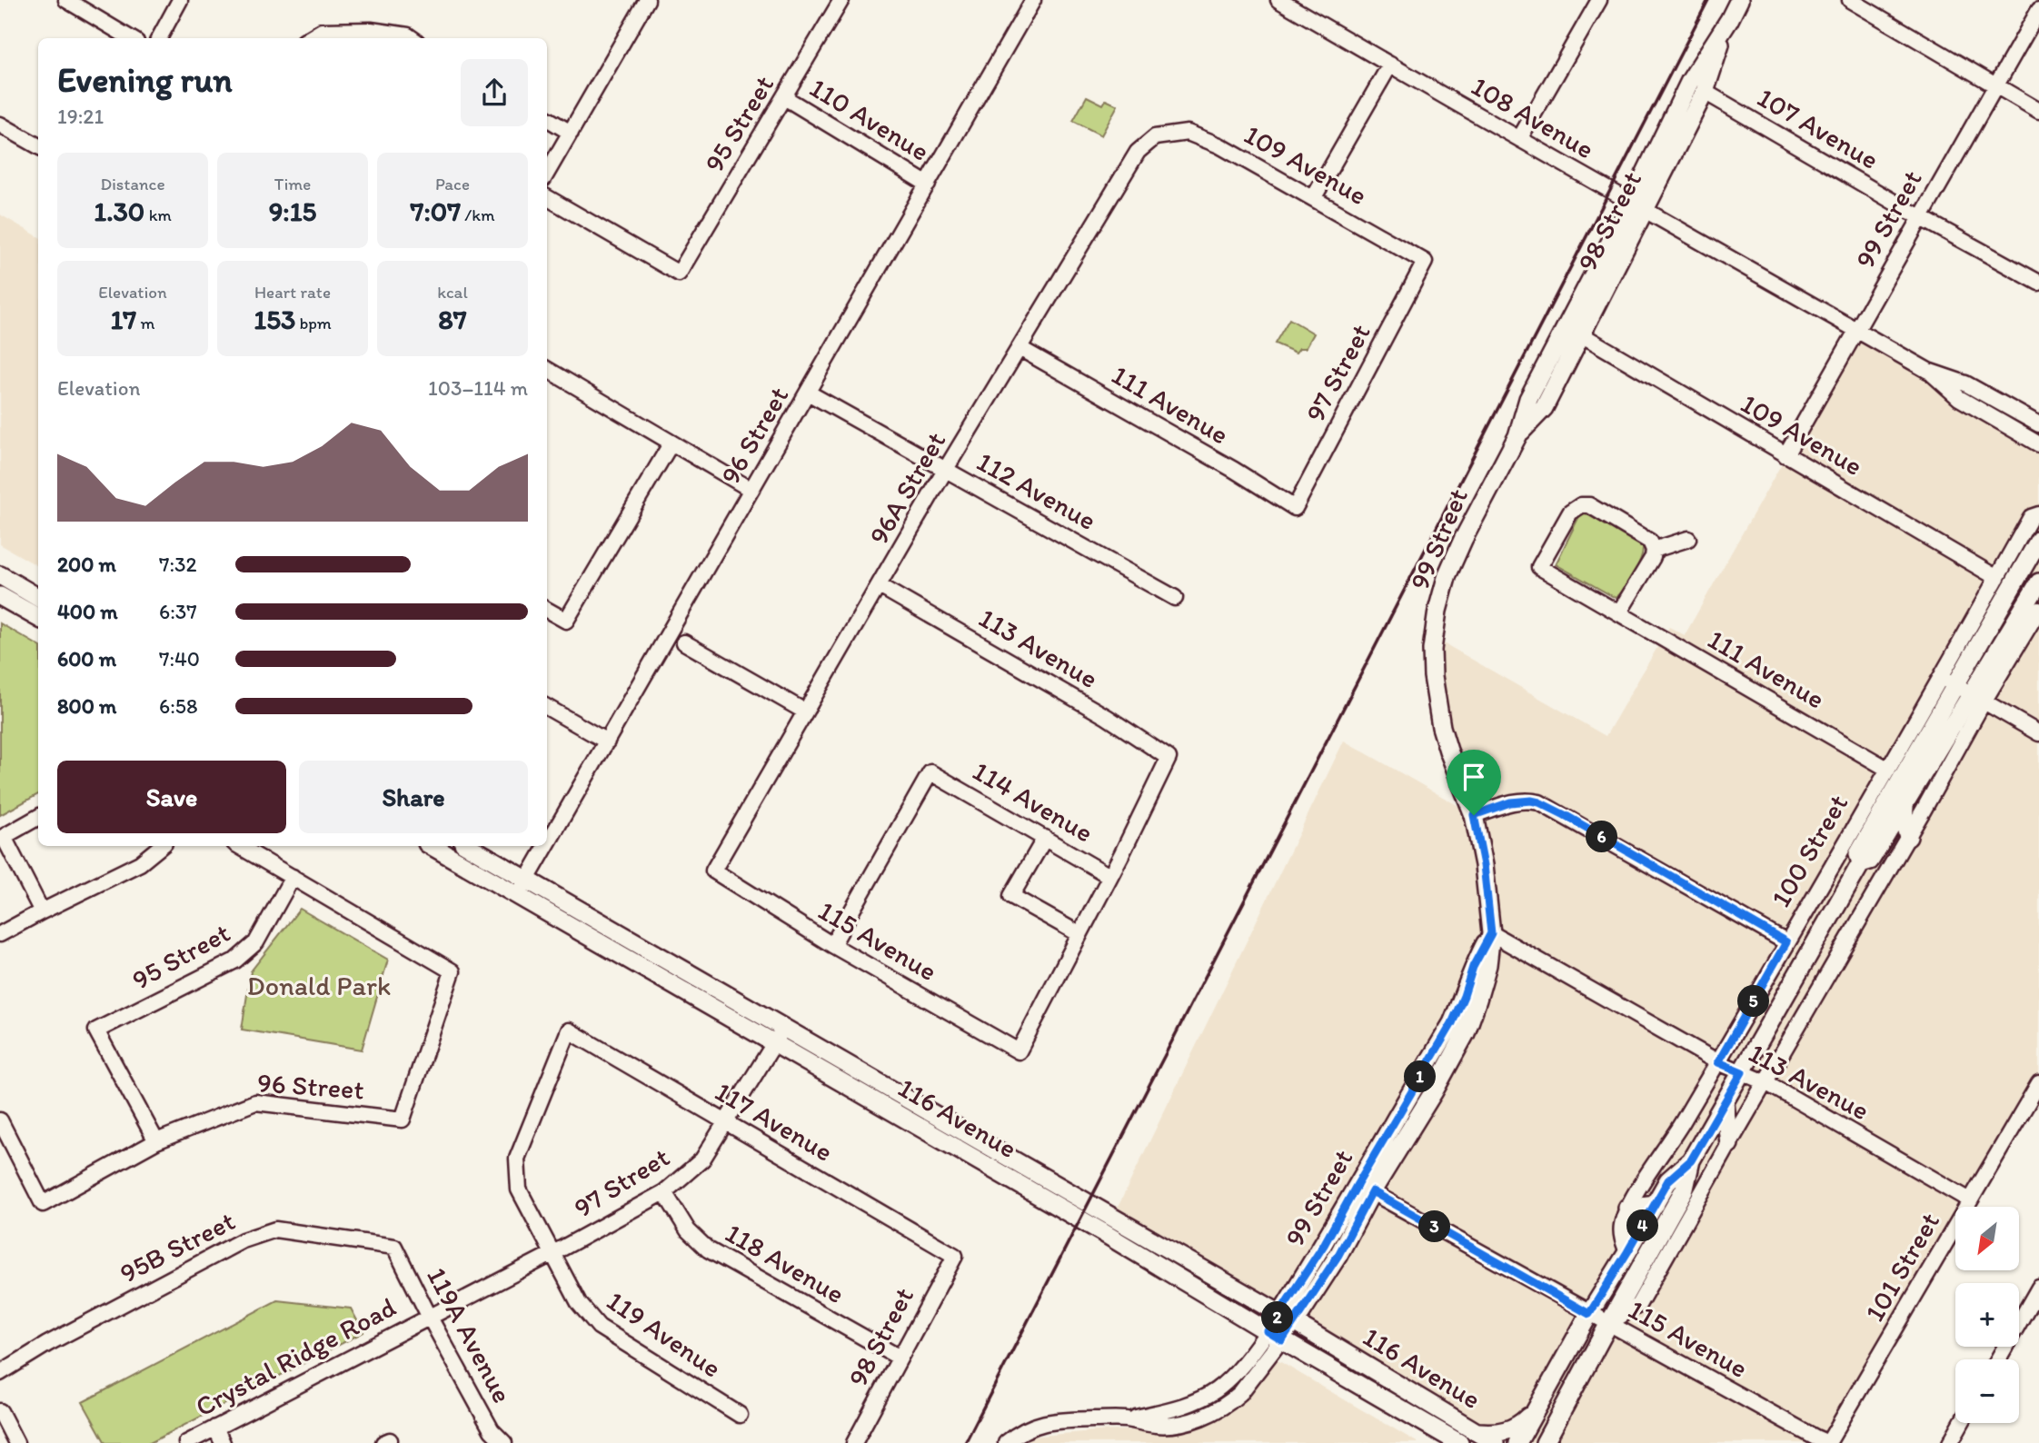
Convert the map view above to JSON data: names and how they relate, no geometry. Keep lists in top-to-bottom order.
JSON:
{
  "streets": {
    "main road": [
      "99 Street",
      "98 Street",
      "100 Street",
      "116 Avenue"
    ],
    "street": [
      "108 Avenue",
      "110 Avenue",
      "95 Street",
      "107 Avenue",
      "109 Avenue",
      "97 Street",
      "111 Avenue",
      "96 Street",
      "96A Street",
      "112 Avenue",
      "113 Avenue",
      "114 Avenue",
      "115 Avenue",
      "117 Avenue",
      "95B Street",
      "118 Avenue",
      "101 Street",
      "119 Avenue",
      "119A Avenue",
      "Crystal Ridge Road"
    ]
  },
  "crossings": [
    ["108 Avenue", "99 Street"],
    ["108 Avenue", "98 Street"],
    ["110 Avenue", "95 Street"],
    ["110 Avenue", "96 Street"],
    ["95 Street", "96 Street"],
    ["107 Avenue", "99 Street"],
    ["107 Avenue", "98 Street"],
    ["109 Avenue", "99 Street"],
    ["109 Avenue", "98 Street"],
    ["109 Avenue", "97 Street"],
    ["109 Avenue", "96A Street"],
    ["109 Avenue", "100 Street"],
    ["99 Street", "98 Street"],
    ["99 Street", "113 Avenue"],
    ["99 Street", "115 Avenue"],
    ["99 Street", "116 Avenue"],
    ["98 Street", "117 Avenue"],
    ["98 Street", "118 Avenue"],
    ["97 Street", "111 Avenue"],
    ["97 Street", "116 Avenue"],
    ["97 Street", "117 Avenue"],
    ["97 Street", "118 Avenue"],
    ["97 Street", "119 Avenue"],
    ["97 Street", "119A Avenue"],
    ["97 Street", "Crystal Ridge Road"],
    ["111 Avenue", "96A Street"],
    ["111 Avenue", "100 Street"],
    ["96 Street", "112 Avenue"],
    ["96 Street", "116 Avenue"],
    ["96A Street", "112 Avenue"],
    ["96A Street", "113 Avenue"],
    ["96A Street", "115 Avenue"],
    ["113 Avenue", "114 Avenue"],
    ["113 Avenue", "100 Street"],
    ["113 Avenue", "101 Street"],
    ["114 Avenue", "115 Avenue"],
    ["100 Street", "115 Avenue"],
    ["115 Avenue", "101 Street"],
    ["117 Avenue", "119 Avenue"],
    ["95B Street", "119A Avenue"],
    ["119A Avenue", "Crystal Ridge Road"]
  ],
  "parks": ["Donald Park"],
  "north": "bottom left",
  "page": {
    "heading": ["Evening run", "19:21"],
    "stats": [
      ["Distance", "1.30 km"],
      ["Time", "9:15"],
      ["Pace", "7:07 /km"],
      ["Elevation", "17 m"],
      ["Heart rate", "153 bpm"],
      ["kcal", "87"]
    ],
    "chart": ["Elevation", "103–114 m"],
    "list": [
      {
        "name": "200 m",
        "note": "7:32"
      },
      {
        "name": "400 m",
        "note": "6:37"
      },
      {
        "name": "600 m",
        "note": "7:40"
      },
      {
        "name": "800 m",
        "note": "6:58"
      }
    ],
    "buttons": ["Save", "Share"],
    "pins": [
      "6",
      "5",
      "1",
      "4",
      "3",
      "2"
    ],
    "map_buttons": ["+", "−"]
  }
}
